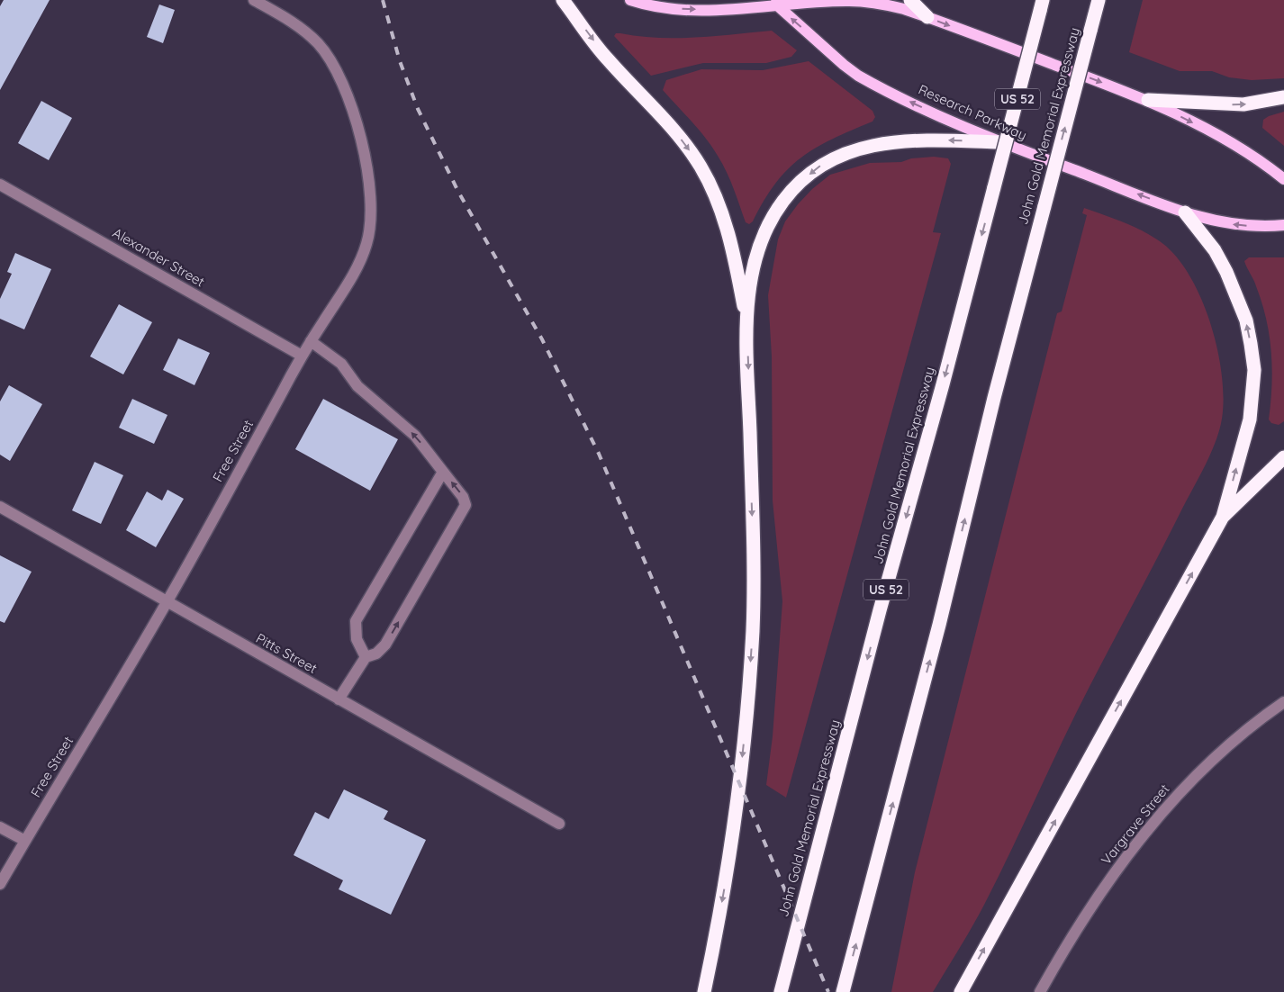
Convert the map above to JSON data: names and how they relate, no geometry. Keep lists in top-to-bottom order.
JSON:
{
  "streets": {
    "highway": ["US 52", "John Gold Memorial Expressway"],
    "main road": ["Research Parkway"],
    "street": [
      "Alexander Street",
      "Free Street",
      "Pitts Street",
      "Vargrave Street"
    ]
  },
  "crossings": [
    ["Alexander Street", "Free Street"],
    ["Free Street", "Pitts Street"]
  ]
}
